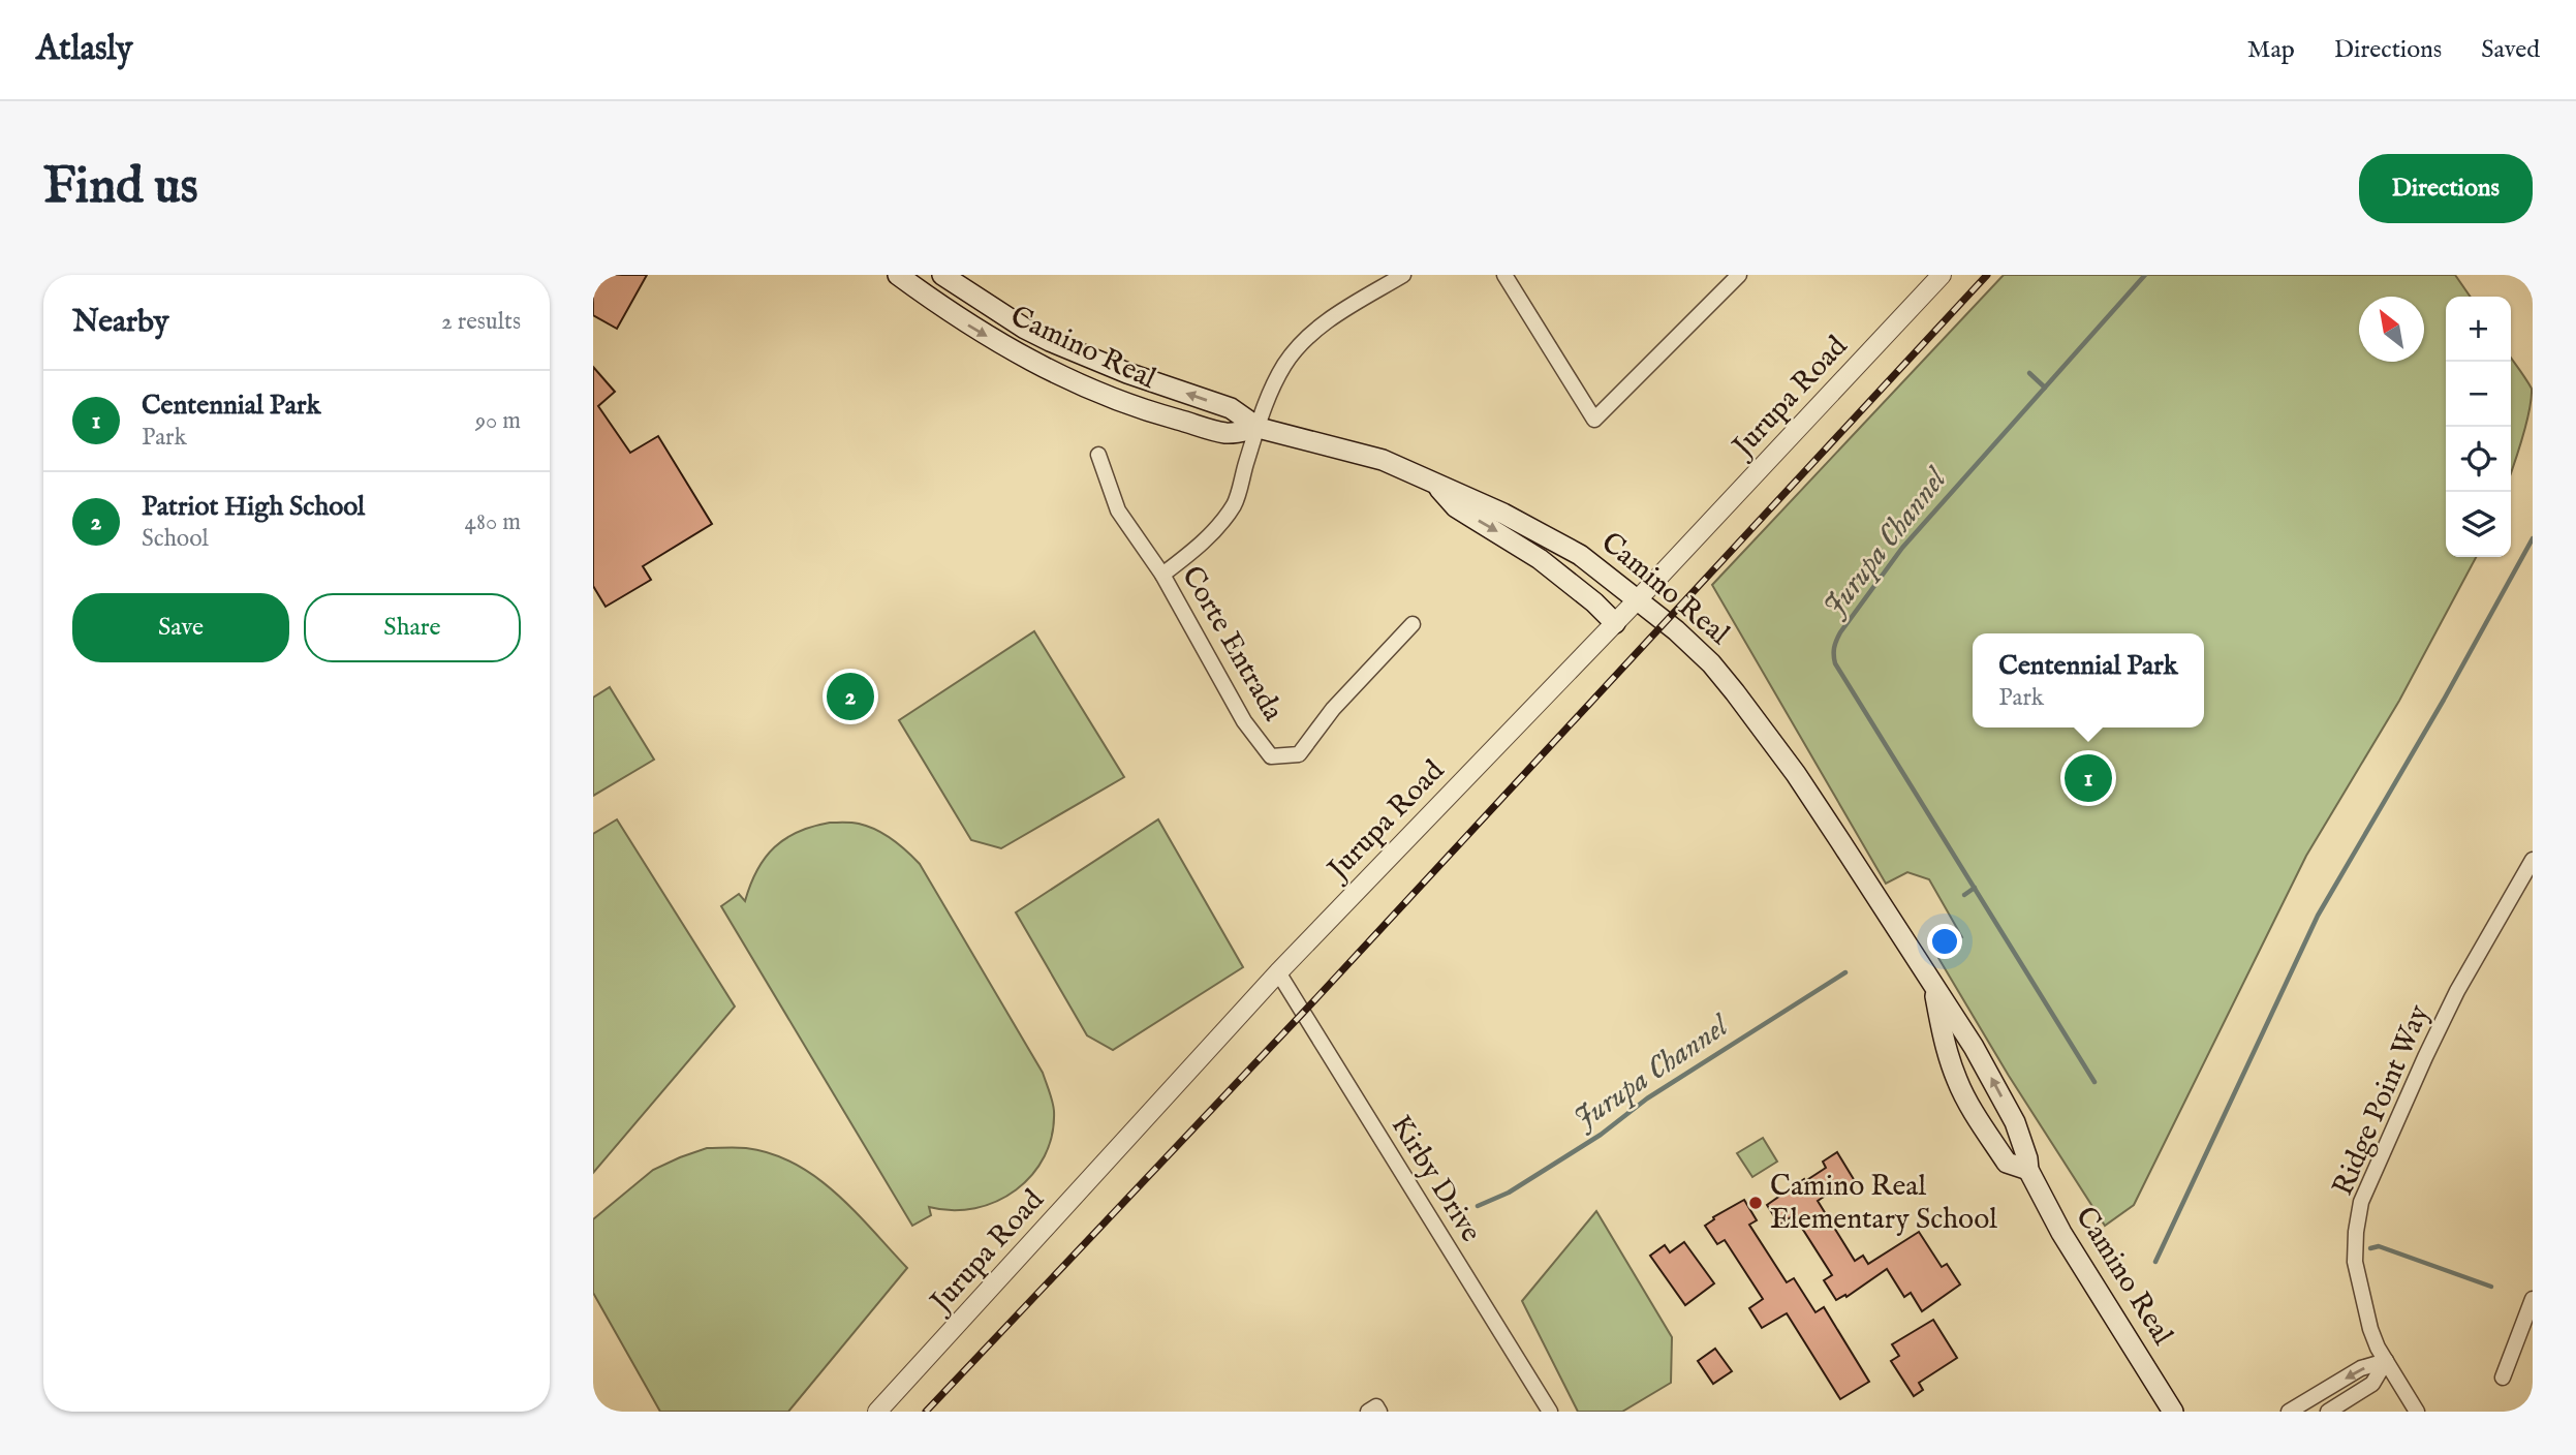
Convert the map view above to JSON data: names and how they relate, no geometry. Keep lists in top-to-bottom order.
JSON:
{
  "streets": {
    "main road": ["Camino Real"],
    "street": [
      "Jurupa Road",
      "Corte Entrada",
      "Ridge Point Way",
      "Kirby Drive"
    ]
  },
  "crossings": [
    ["Camino Real", "Jurupa Road"],
    ["Jurupa Road", "Kirby Drive"]
  ],
  "water": ["Jurupa Channel"],
  "places": ["Camino Real Elementary School"],
  "north": "top left",
  "page": {
    "header": "Atlasly",
    "nav": ["Map", "Directions", "Saved"],
    "buttons": [
      "Directions",
      ["Save", "Share"]
    ],
    "title": "Find us",
    "heading": ["Nearby", "2 results"],
    "map_buttons": ["+", "−"],
    "list": [
      {
        "mark": "1",
        "name": "Centennial Park",
        "note": "Park",
        "value": "90 m"
      },
      {
        "mark": "2",
        "name": "Patriot High School",
        "note": "School",
        "value": "480 m"
      }
    ],
    "popup": ["Centennial Park", "Park"],
    "pins": ["2", "1"]
  }
}
